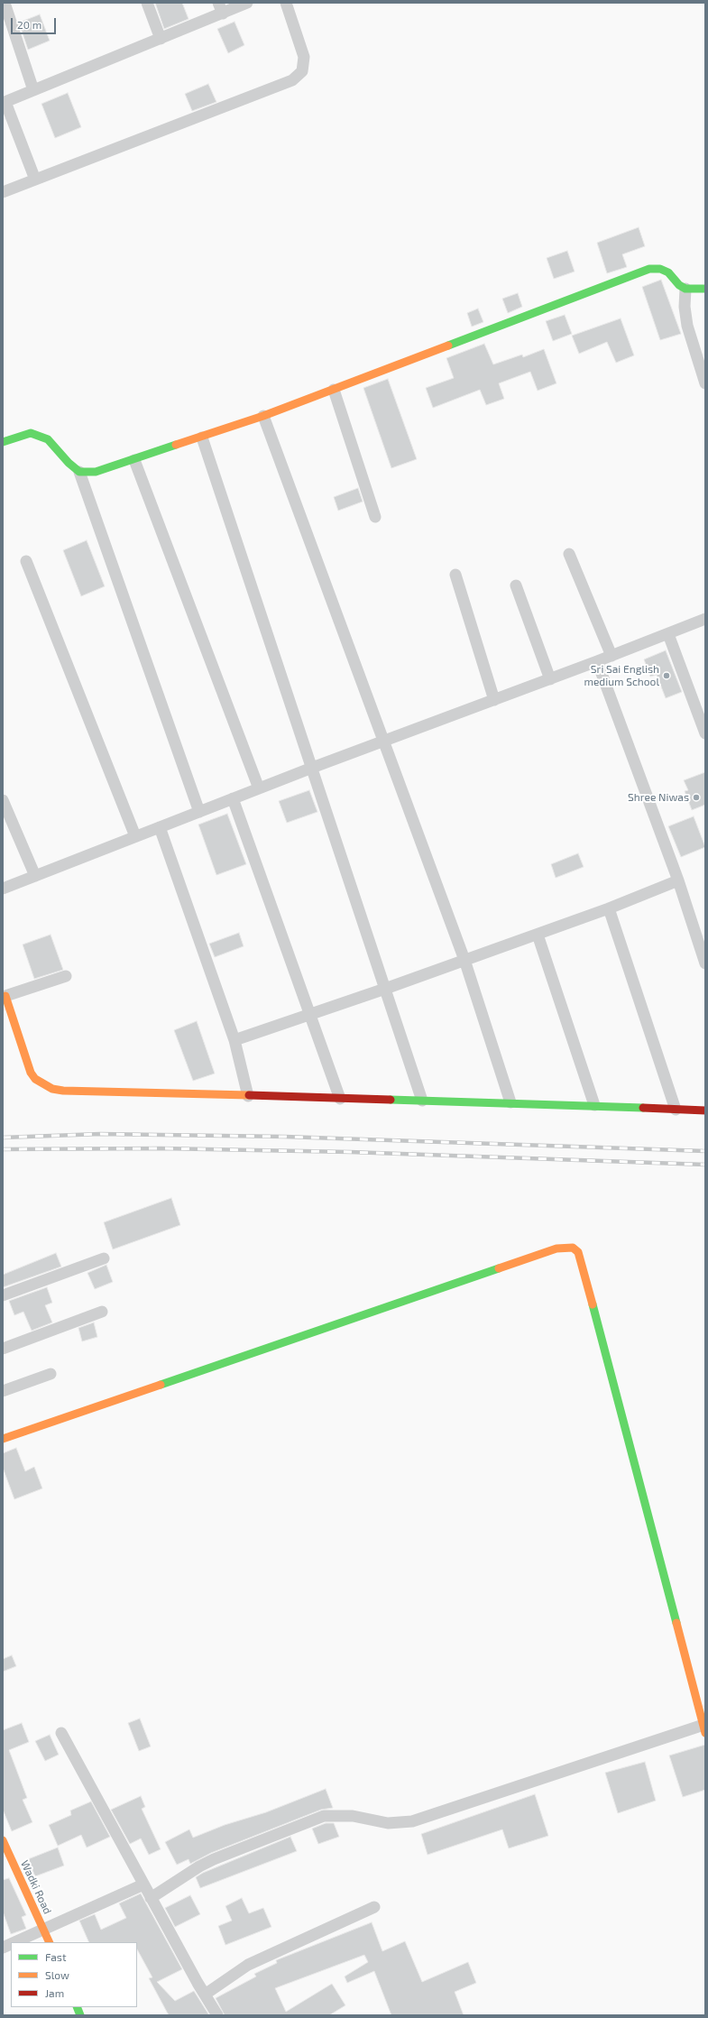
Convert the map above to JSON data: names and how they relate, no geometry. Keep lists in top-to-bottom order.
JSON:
{
  "streets": {
    "street": ["Wadki Road"]
  },
  "places": ["Sri Sai English medium School", "Shree Niwas"],
  "legend": ["Fast", "Slow", "Jam"],
  "scale_bar": "20 m"
}
